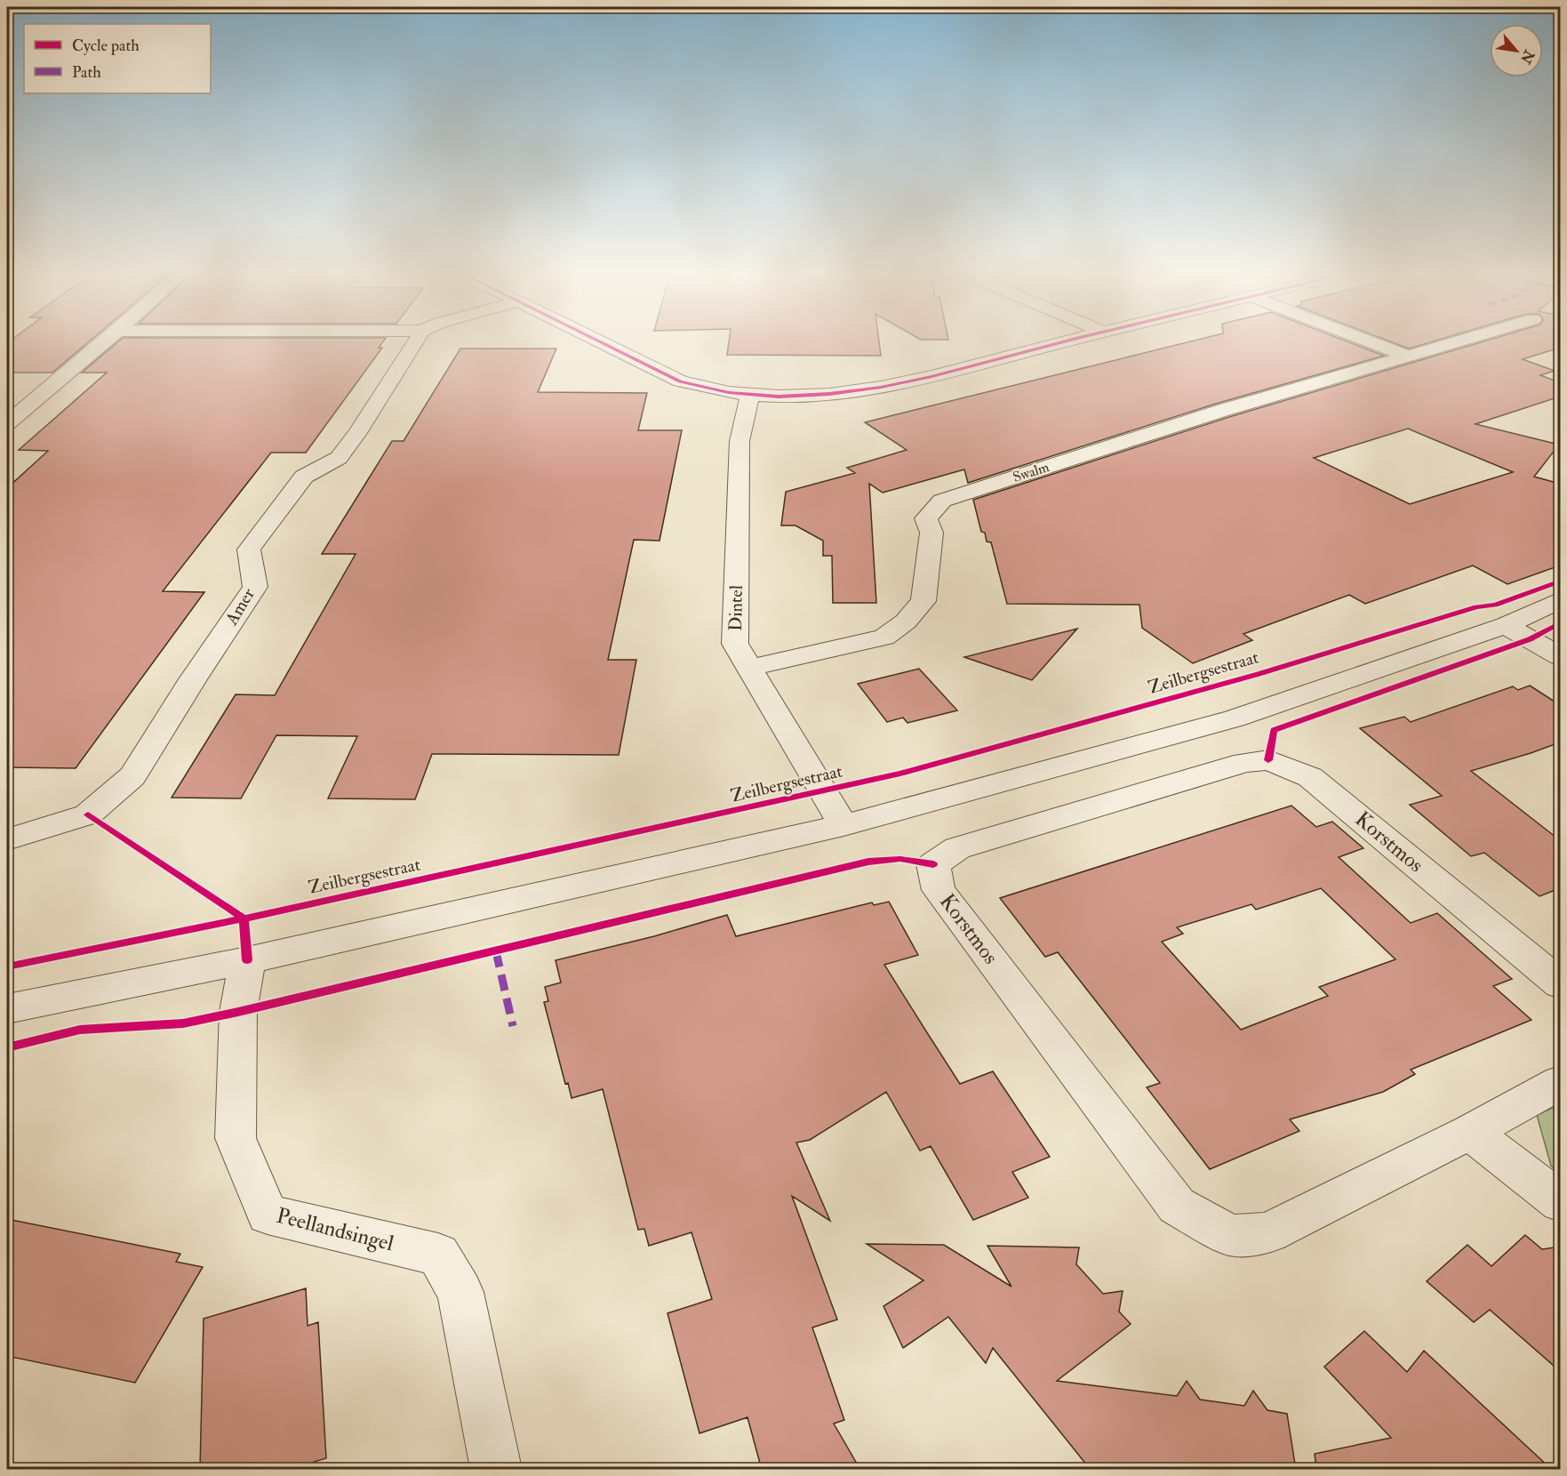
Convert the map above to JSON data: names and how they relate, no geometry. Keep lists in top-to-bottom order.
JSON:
{
  "streets": {
    "street": [
      "Swalm",
      "Amer",
      "Dintel",
      "Korstmos",
      "Peellandsingel"
    ],
    "cycle path": ["Zeilbergsestraat"]
  },
  "crossings": [
    ["Swalm", "Dintel"]
  ],
  "legend": ["Cycle path", "Path"],
  "north": "bottom right"
}
